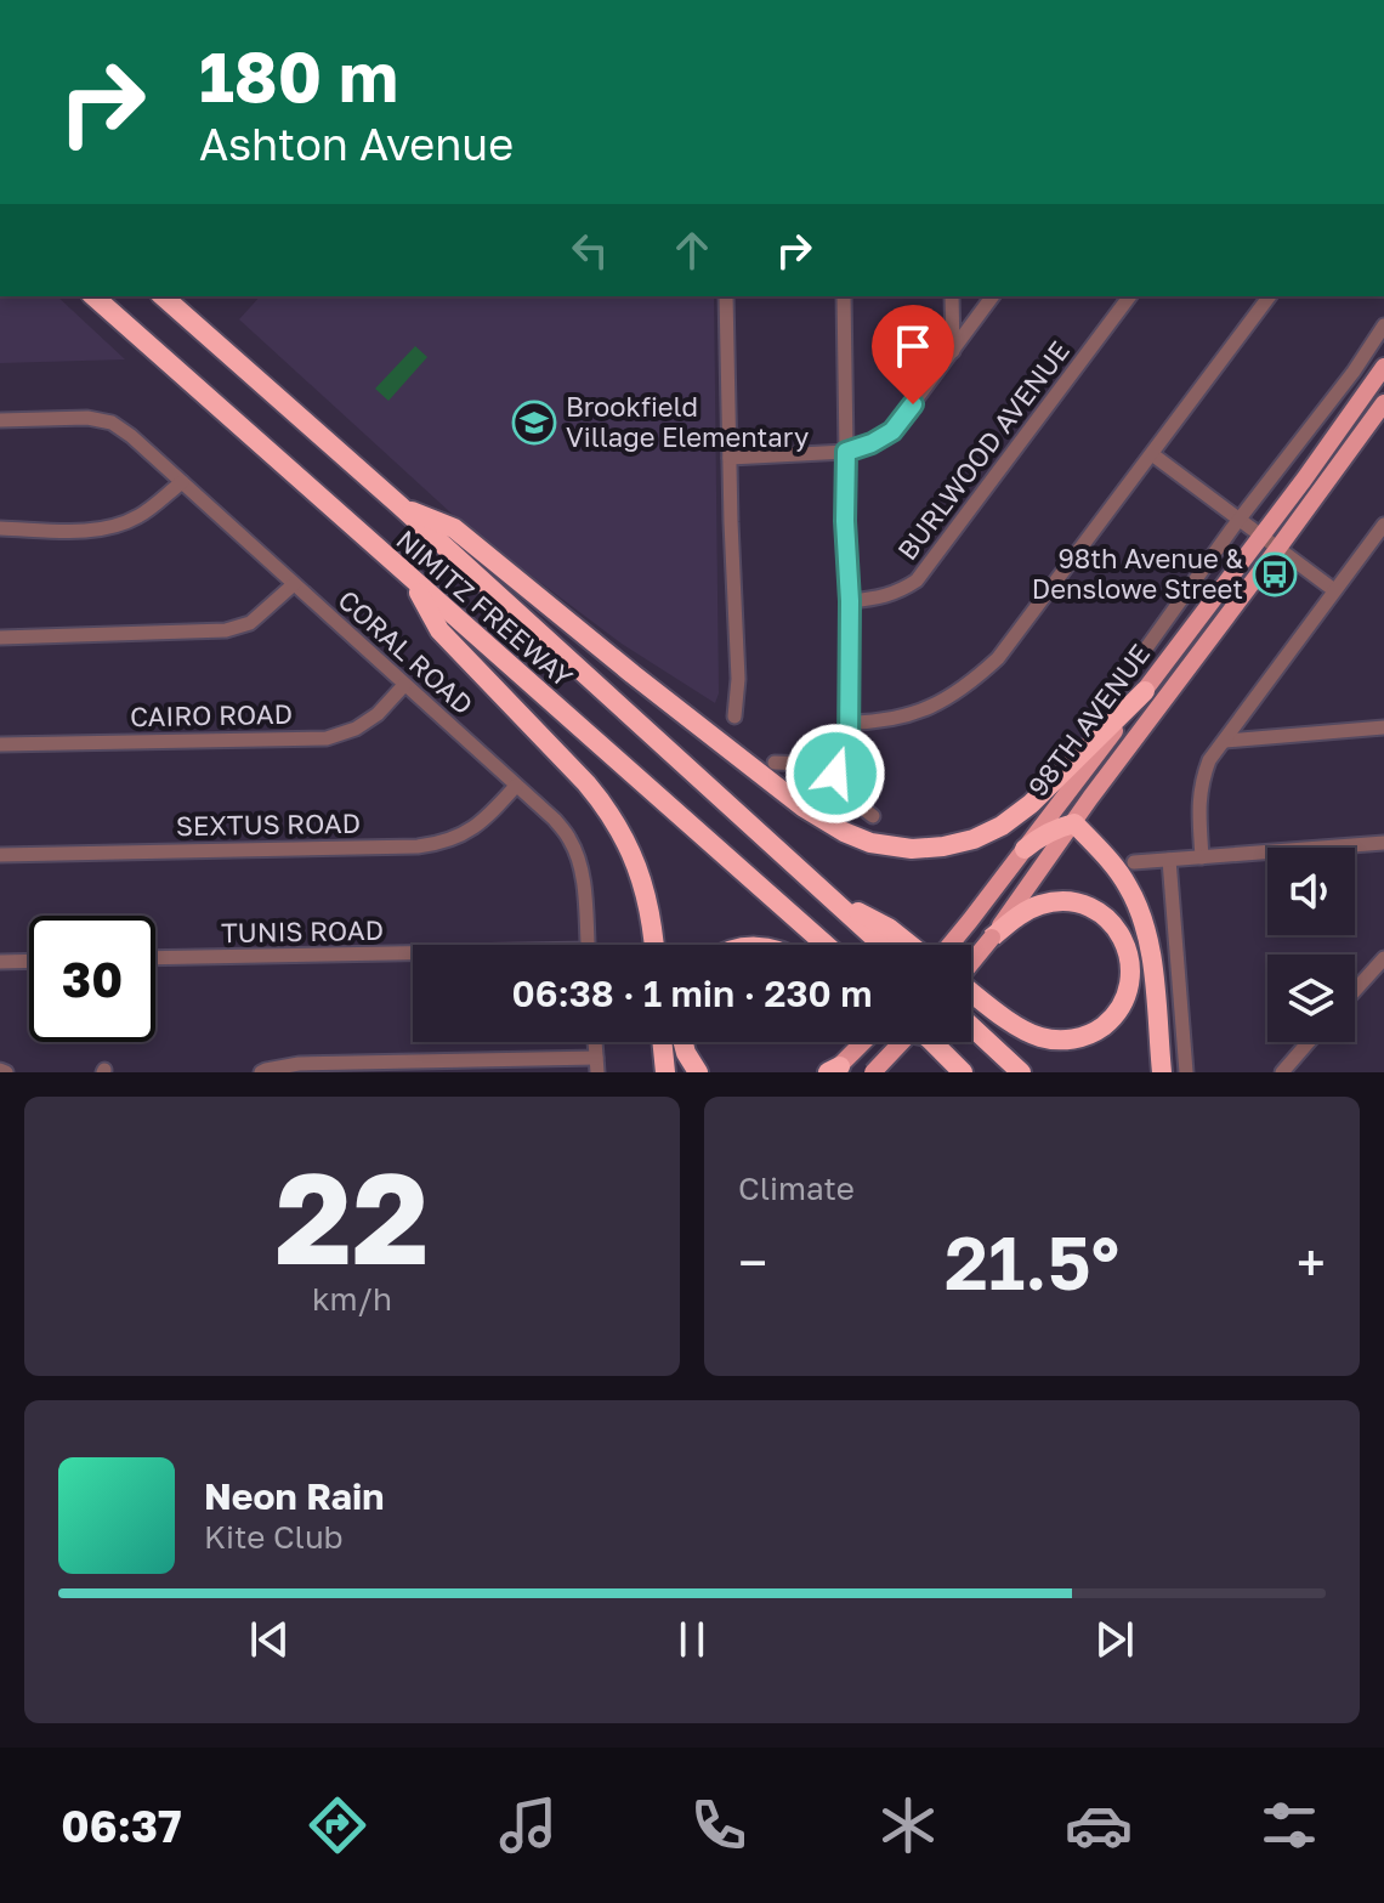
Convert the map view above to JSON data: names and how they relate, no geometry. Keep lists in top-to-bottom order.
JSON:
{
  "streets": {
    "highway": ["NIMITZ FREEWAY"],
    "main road": ["98TH AVENUE"],
    "street": [
      "BURLWOOD AVENUE",
      "CORAL ROAD",
      "CAIRO ROAD",
      "SEXTUS ROAD",
      "TUNIS ROAD"
    ]
  },
  "crossings": [
    ["CORAL ROAD", "CAIRO ROAD"],
    ["CORAL ROAD", "SEXTUS ROAD"]
  ],
  "places": {
    "school or university": ["Brookfield Village Elementary"],
    "bus stop": ["98th Avenue & Denslowe Street"]
  },
  "page": {
    "turn": ["180 m", "Ashton Avenue"],
    "limit": "30",
    "trip": "06:38 · 1 min · 230 m",
    "tile": [
      ["22", "km/h"],
      "Climate"
    ],
    "heat": ["−", "21.5°", "+"],
    "song": ["Neon Rain", "Kite Club"],
    "tabs": "06:37"
  }
}
